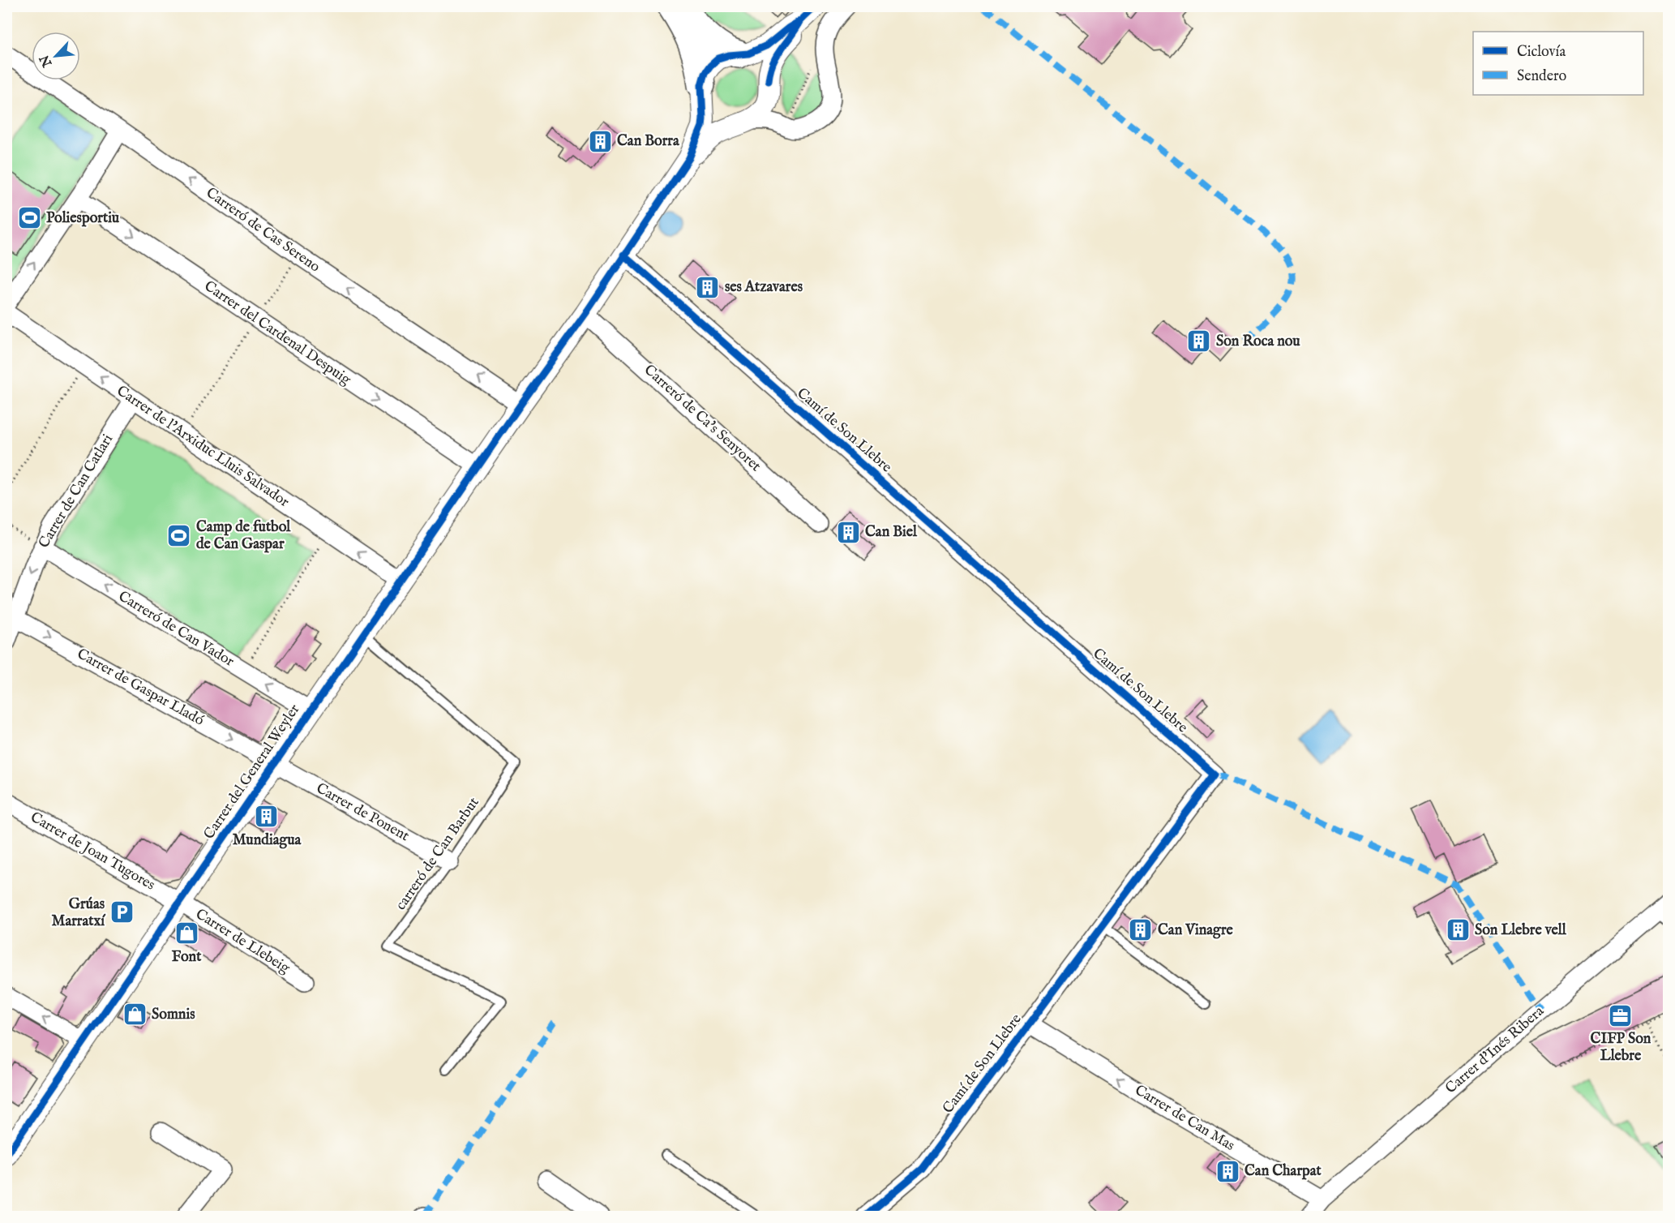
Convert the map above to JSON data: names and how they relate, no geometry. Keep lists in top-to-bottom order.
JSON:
{
  "streets": {
    "street": [
      "Carreró de Cas Sereno",
      "Carrer del Cardenal Despuig",
      "Carreró de Ca's Senyoret",
      "Camí de Son Llebre",
      "Carrer de l'Arxiduc Lluis Salvador",
      "Carrer de Can Catlari",
      "Carreró de Can Vador",
      "Carrer de Gaspar Lladó",
      "Carrer del General Weyler",
      "Carrer de Ponent",
      "Carrer de Joan Tugores",
      "Carrer de Llebeig",
      "Carrer d'Inés Ribera",
      "Carrer de Can Mas"
    ],
    "lane": ["carreró de Can Barbut"]
  },
  "crossings": [
    ["Carreró de Cas Sereno", "Carrer del General Weyler"],
    ["Carrer del Cardenal Despuig", "Carrer del General Weyler"],
    ["Carreró de Ca's Senyoret", "Carrer del General Weyler"],
    ["Camí de Son Llebre", "Carrer del General Weyler"],
    ["Camí de Son Llebre", "Carrer de Can Mas"],
    ["Carrer de l'Arxiduc Lluis Salvador", "Carrer de Can Catlari"],
    ["Carrer de l'Arxiduc Lluis Salvador", "Carrer del General Weyler"],
    ["Carrer de Can Catlari", "Carreró de Can Vador"],
    ["Carrer de Can Catlari", "Carrer de Gaspar Lladó"],
    ["Carreró de Can Vador", "Carrer del General Weyler"],
    ["Carrer de Gaspar Lladó", "Carrer del General Weyler"],
    ["Carrer de Gaspar Lladó", "Carrer de Ponent"],
    ["Carrer del General Weyler", "Carrer de Ponent"],
    ["Carrer del General Weyler", "Carrer de Joan Tugores"],
    ["Carrer del General Weyler", "carreró de Can Barbut"],
    ["Carrer del General Weyler", "Carrer de Llebeig"],
    ["Carrer de Ponent", "carreró de Can Barbut"],
    ["Carrer de Joan Tugores", "Carrer de Llebeig"],
    ["Carrer d'Inés Ribera", "Carrer de Can Mas"]
  ],
  "one_way": [
    "Carreró de Cas Sereno",
    "Carrer del Cardenal Despuig",
    "Carreró de Can Vador",
    "Carrer de Gaspar Lladó",
    "Carrer de Can Mas"
  ],
  "places": {
    "building": [
      "Can Borra",
      "ses Atzavares",
      "Son Roca nou",
      "Can Biel",
      "Mundiagua",
      "Can Vinagre",
      "Son Llebre vell",
      "Can Charpat"
    ],
    "sports": ["Poliesportiu", "Camp de futbol de Can Gaspar"],
    "parking": ["Grúas Marratxí"],
    "shop": ["Font", "Somnis"],
    "office": ["CIFP Son Llebre"]
  },
  "legend": ["Ciclovía", "Sendero"],
  "north": "bottom left"
}
